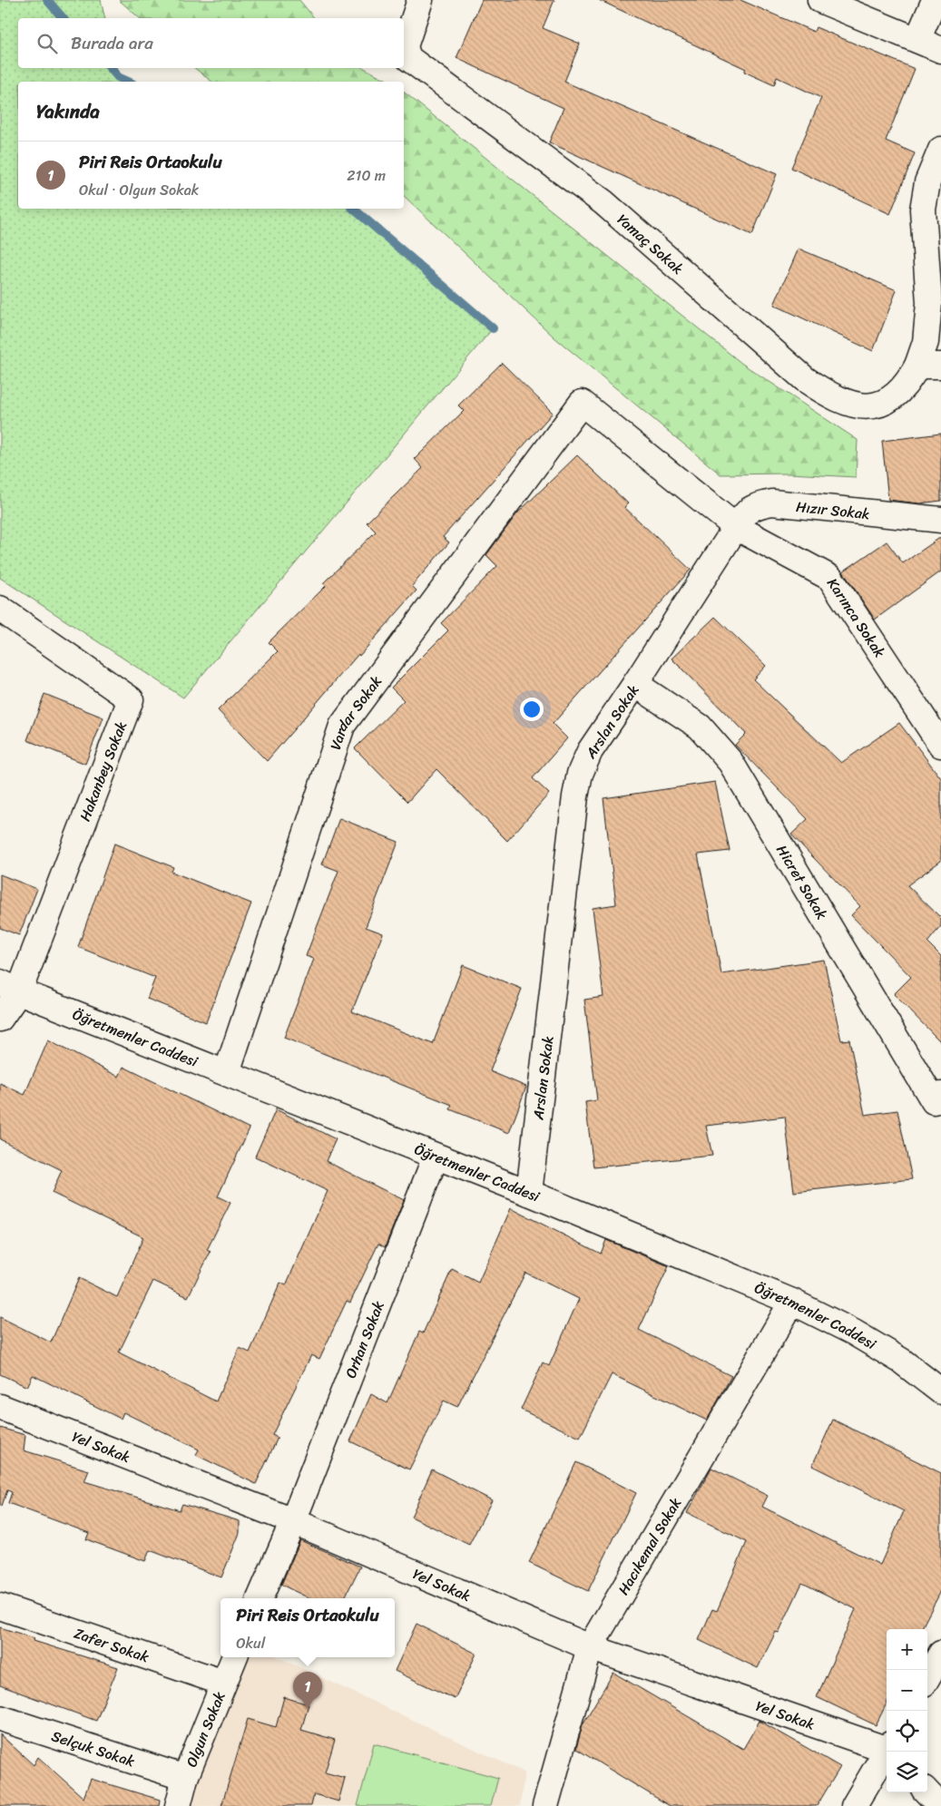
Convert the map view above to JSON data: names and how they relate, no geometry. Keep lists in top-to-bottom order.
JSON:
{
  "streets": {
    "street": [
      "Yamaç Sokak",
      "Hızır Sokak",
      "Karınca Sokak",
      "Vardar Sokak",
      "Arslan Sokak",
      "Hakanbey Sokak",
      "Hicret Sokak",
      "Öğretmenler Caddesi",
      "Orhan Sokak",
      "Yel Sokak",
      "Hacıkemal Sokak",
      "Zafer Sokak",
      "Olgun Sokak",
      "Selçuk Sokak"
    ]
  },
  "crossings": [
    ["Hızır Sokak", "Karınca Sokak"],
    ["Hızır Sokak", "Vardar Sokak"],
    ["Hızır Sokak", "Arslan Sokak"],
    ["Karınca Sokak", "Vardar Sokak"],
    ["Karınca Sokak", "Arslan Sokak"],
    ["Vardar Sokak", "Arslan Sokak"],
    ["Vardar Sokak", "Öğretmenler Caddesi"],
    ["Arslan Sokak", "Hicret Sokak"],
    ["Arslan Sokak", "Öğretmenler Caddesi"],
    ["Hakanbey Sokak", "Öğretmenler Caddesi"],
    ["Öğretmenler Caddesi", "Orhan Sokak"],
    ["Öğretmenler Caddesi", "Hacıkemal Sokak"],
    ["Orhan Sokak", "Yel Sokak"],
    ["Yel Sokak", "Hacıkemal Sokak"],
    ["Zafer Sokak", "Olgun Sokak"],
    ["Olgun Sokak", "Selçuk Sokak"]
  ],
  "page": {
    "search": "Burada ara",
    "heading": "Yakında",
    "list": [
      {
        "mark": "1",
        "name": "Piri Reis Ortaokulu",
        "note": "Okul · Olgun Sokak",
        "value": "210 m"
      }
    ],
    "popup": ["Piri Reis Ortaokulu", "Okul"],
    "map_buttons": ["+", "−"],
    "pins": "1"
  }
}
